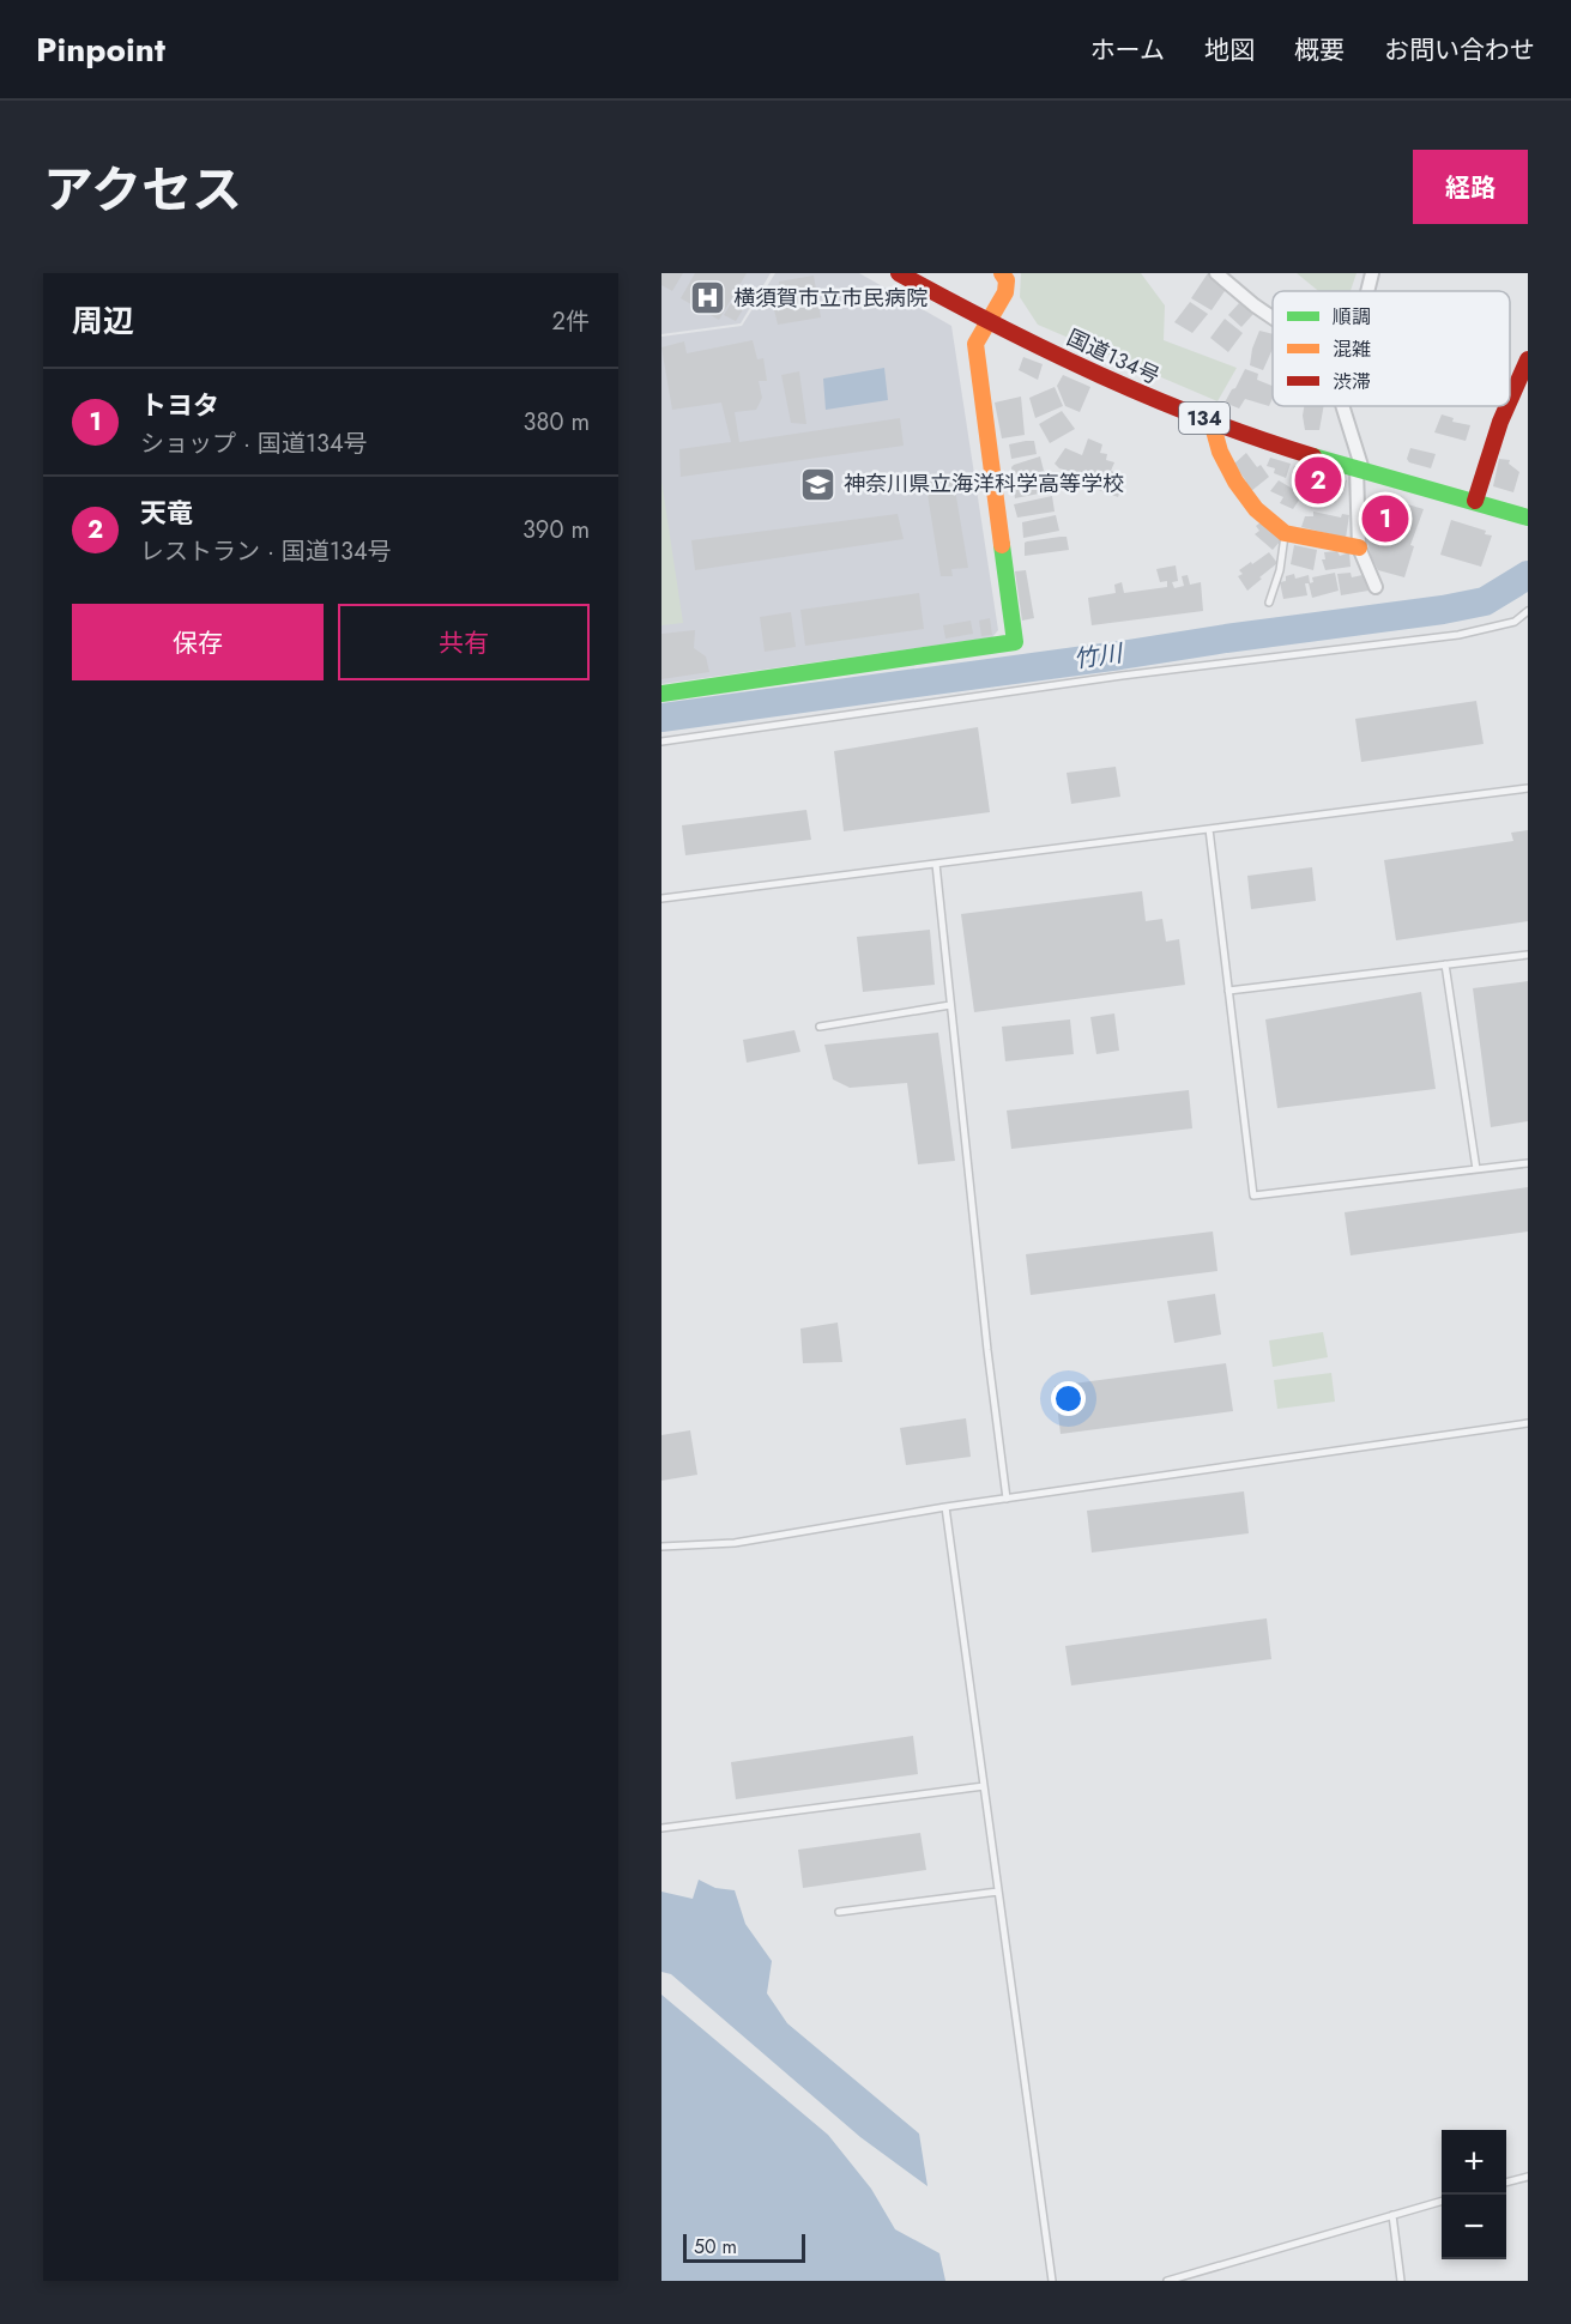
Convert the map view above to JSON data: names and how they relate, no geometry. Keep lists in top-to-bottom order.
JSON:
{
  "streets": {
    "main road": ["国道134号", "134"]
  },
  "water": ["竹川"],
  "places": {
    "hospital": ["横須賀市立市民病院"],
    "school or university": ["神奈川県立海洋科学高等学校"]
  },
  "legend": ["順調", "混雑", "渋滞"],
  "scale_bar": "50 m",
  "page": {
    "header": "Pinpoint",
    "nav": [
      "ホーム",
      "地図",
      "概要",
      "お問い合わせ"
    ],
    "title": "アクセス",
    "buttons": [
      "経路",
      ["保存", "共有"]
    ],
    "heading": ["周辺", "2件"],
    "list": [
      {
        "mark": "1",
        "name": "トヨタ",
        "note": "ショップ · 国道134号",
        "value": "380 m"
      },
      {
        "mark": "2",
        "name": "天竜",
        "note": "レストラン · 国道134号",
        "value": "390 m"
      }
    ],
    "pins": ["2", "1"],
    "map_buttons": ["+", "−"],
    "scale": "50 m"
  }
}
